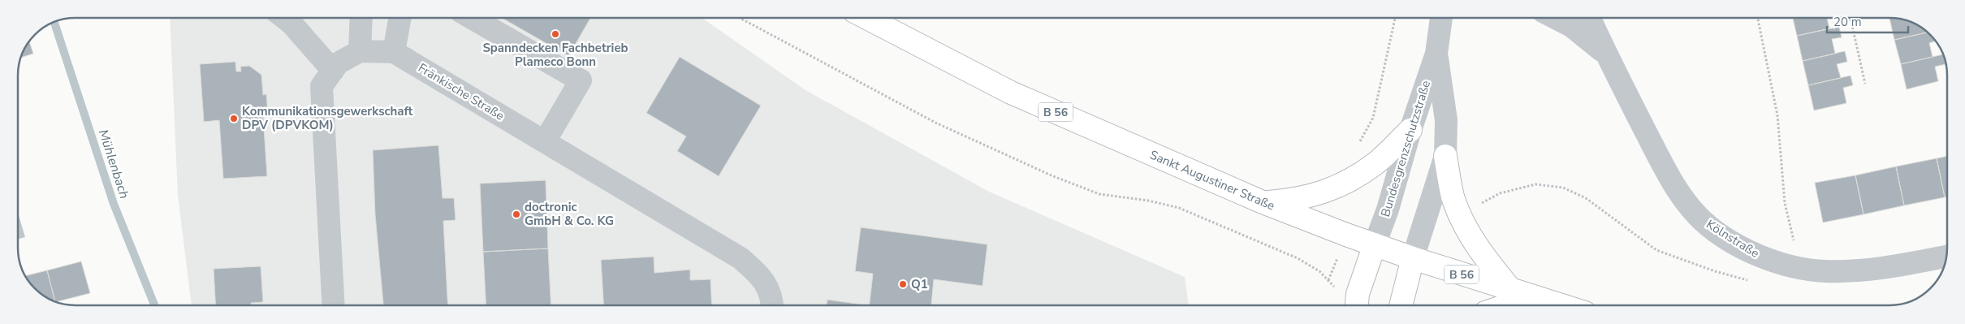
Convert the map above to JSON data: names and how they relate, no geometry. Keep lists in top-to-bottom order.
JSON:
{
  "streets": {
    "main road": ["B 56", "Sankt Augustiner Straße"],
    "street": ["Fränkische Straße", "Bundesgrenzschutzstraße", "Kölnstraße"]
  },
  "crossings": [
    ["Bundesgrenzschutzstraße", "Sankt Augustiner Straße"]
  ],
  "water": ["Mühlenbach"],
  "places": [
    "Spanndecken Fachbetrieb Plameco Bonn",
    "Kommunikationsgewerkschaft DPV (DPVKOM)",
    "doctronic GmbH & Co. KG",
    "Q1"
  ],
  "scale_bar": "20 m"
}
